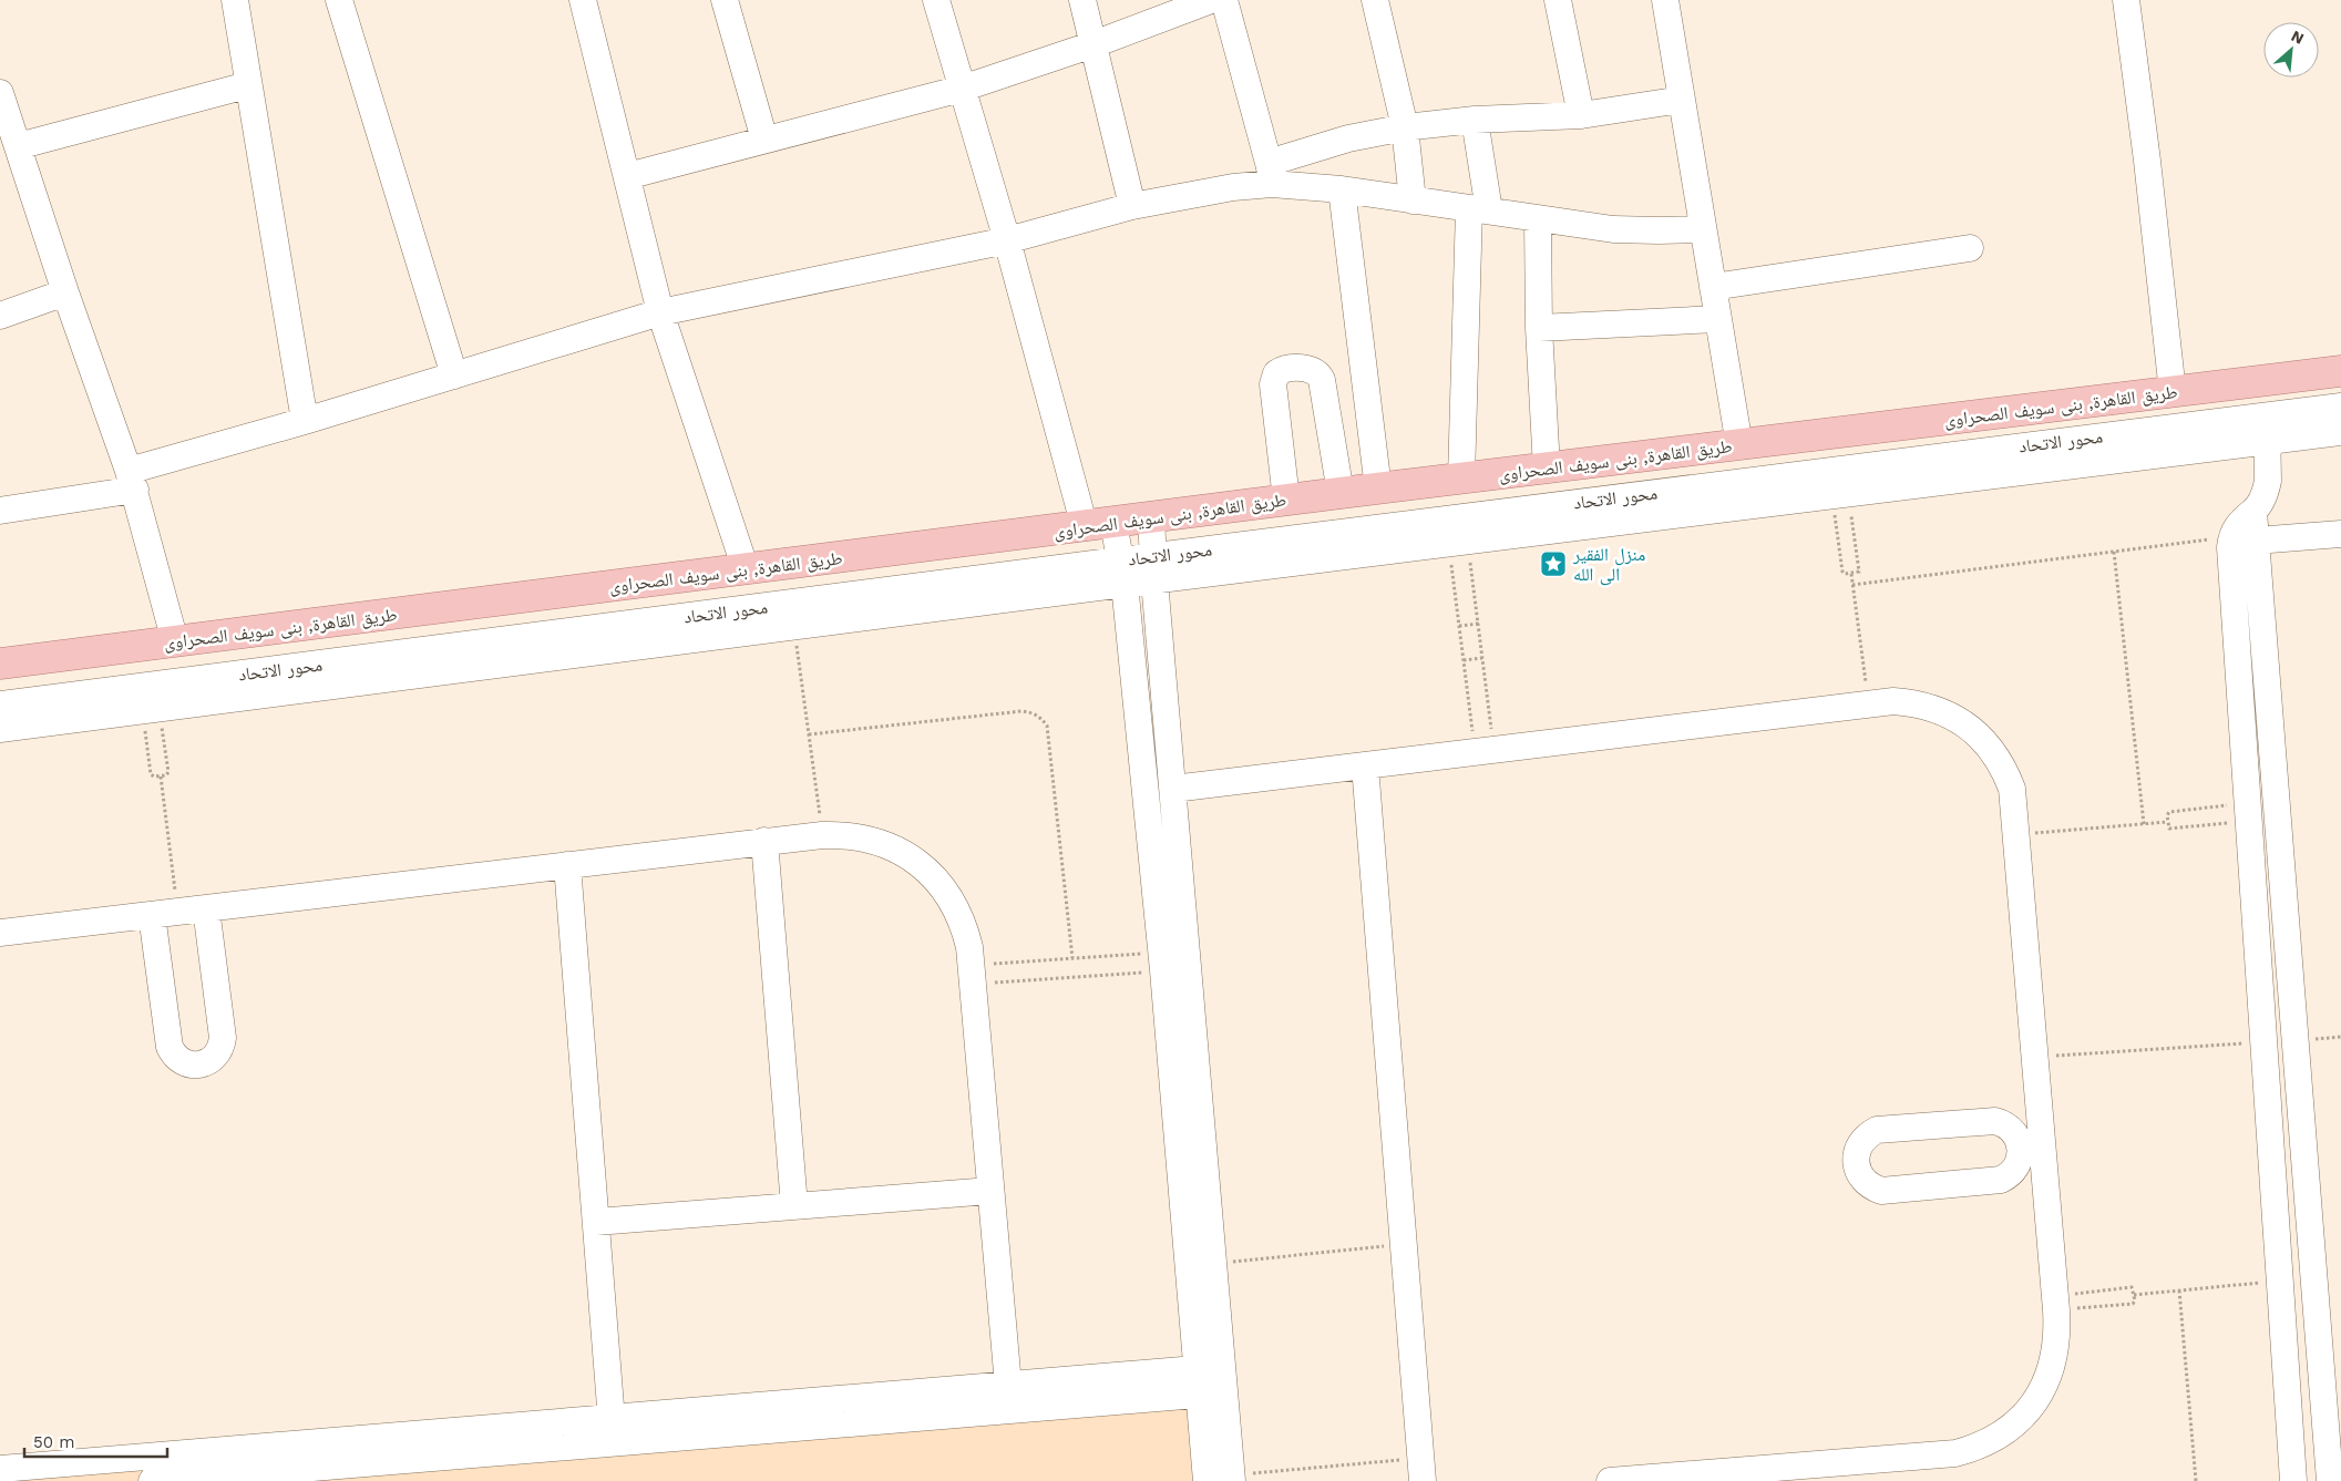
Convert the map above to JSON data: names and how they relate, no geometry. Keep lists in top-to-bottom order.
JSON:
{
  "streets": {
    "main road": ["طريق القاهرة, بنى سويف الصحراوى"],
    "street": ["محور الاتحاد"]
  },
  "places": {
    "place": ["منزل الفقير الى الله"]
  },
  "scale_bar": "50 m",
  "north": "top right"
}
